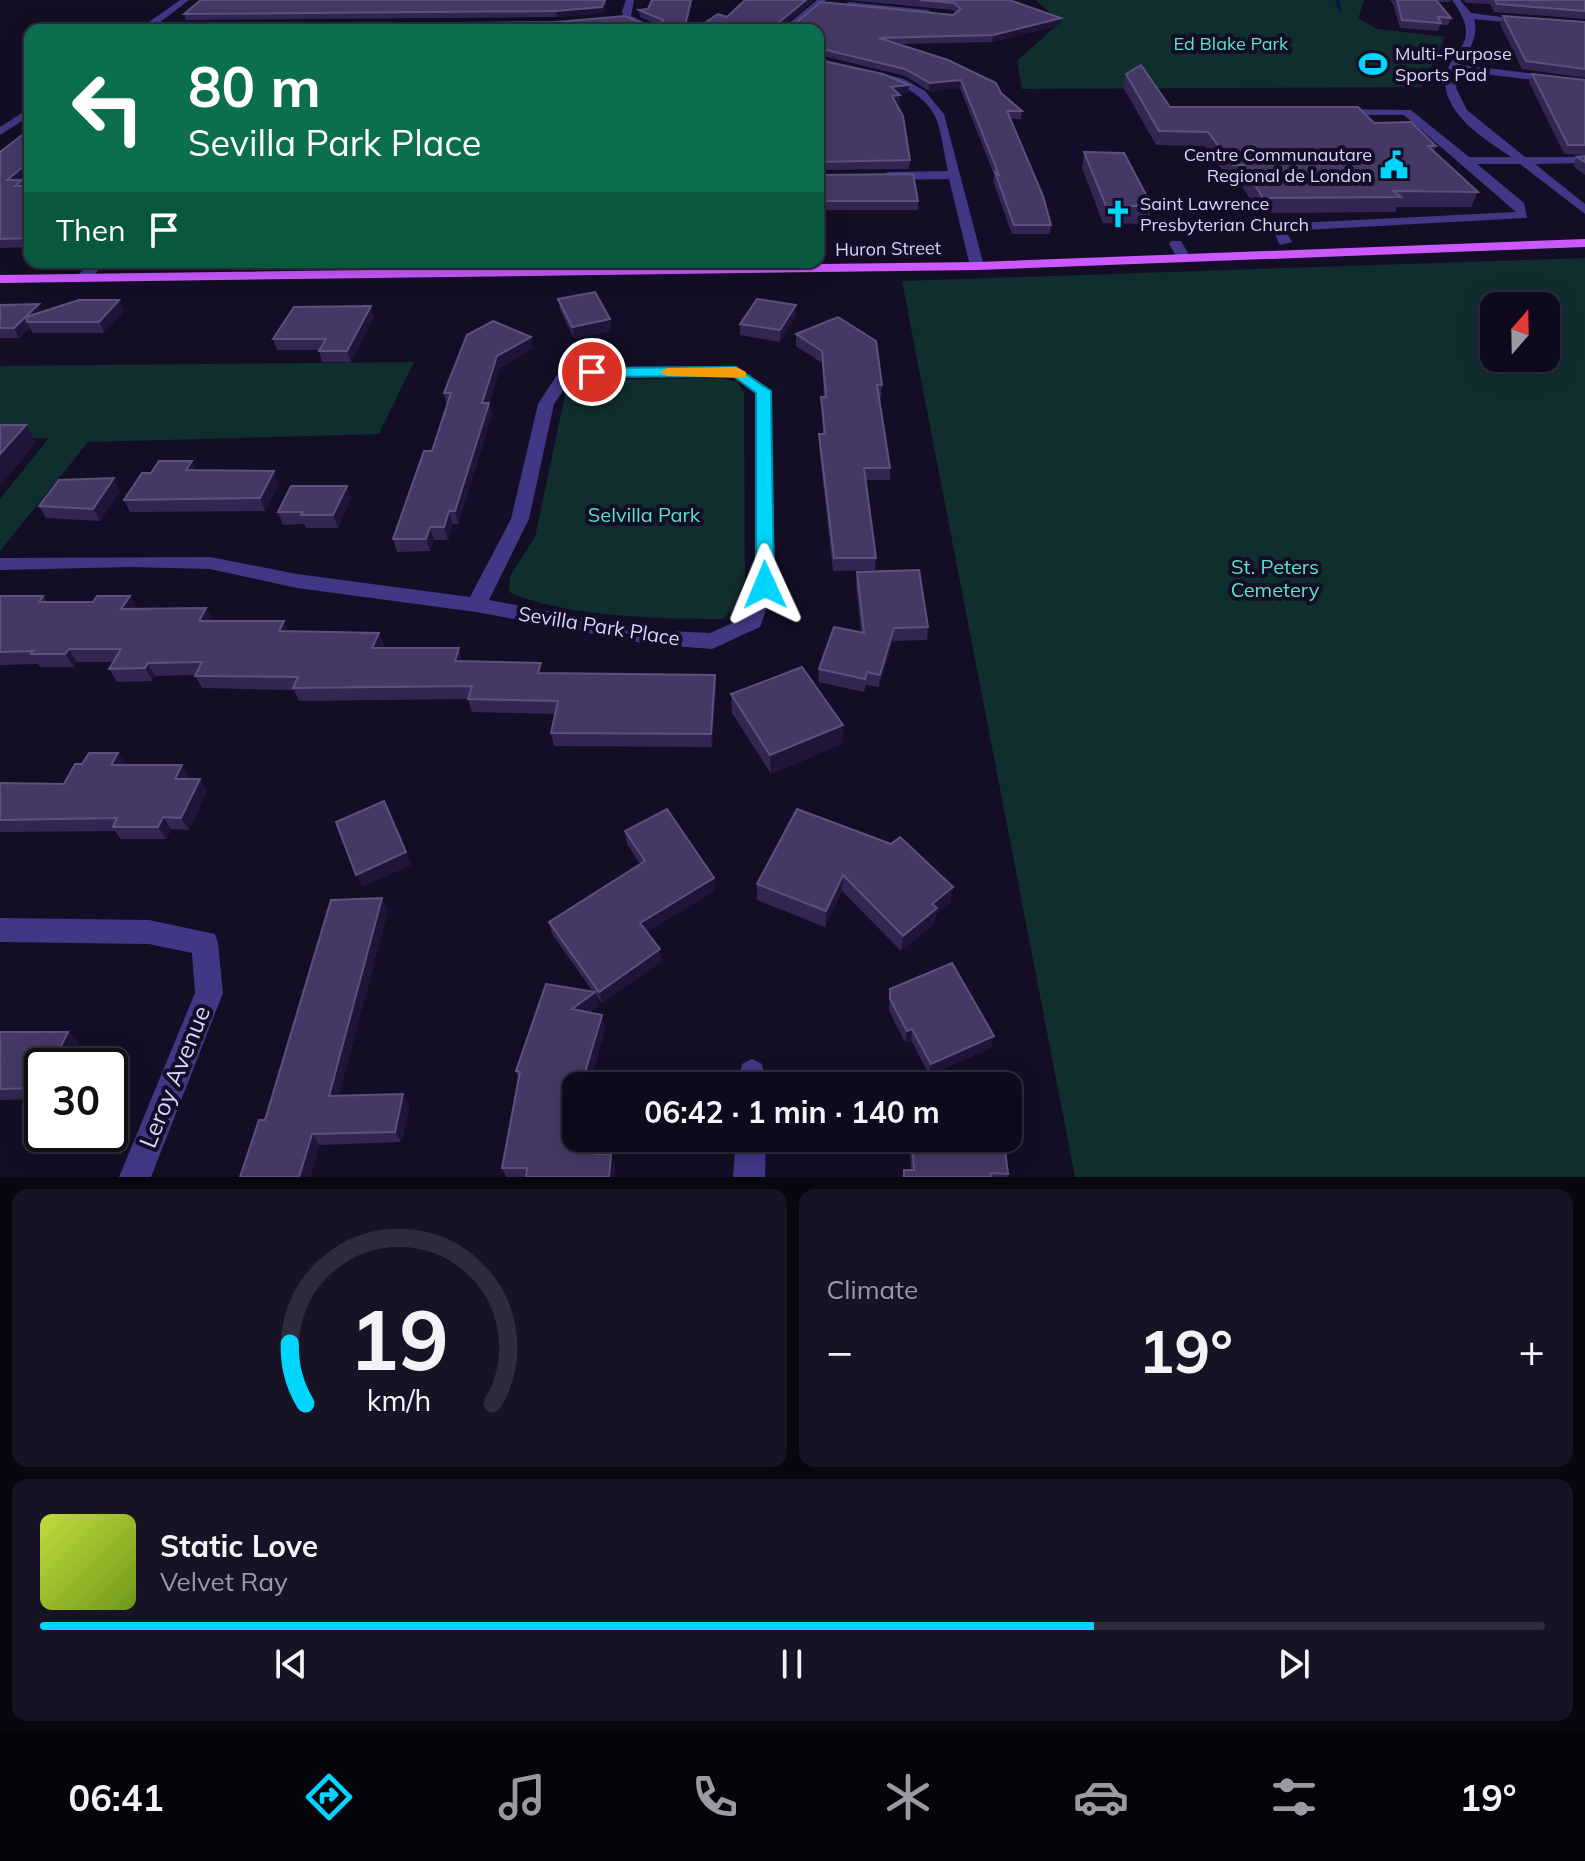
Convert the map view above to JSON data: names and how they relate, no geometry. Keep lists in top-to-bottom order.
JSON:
{
  "streets": {
    "main road": ["Huron Street"],
    "street": ["Sevilla Park Place", "Leroy Avenue"]
  },
  "parks": ["Ed Blake Park", "Selvilla Park", "St. Peters Cemetery"],
  "places": {
    "sports": ["Multi-Purpose Sports Pad"],
    "public building": ["Centre Communautare Regional de London"],
    "church": ["Saint Lawrence Presbyterian Church"]
  },
  "north": "top",
  "page": {
    "turn": ["80 m", "Sevilla Park Place"],
    "then": "Then",
    "limit": "30",
    "trip": "06:42 · 1 min · 140 m",
    "tile": "Climate",
    "heat": ["−", "19°", "+"],
    "song": ["Static Love", "Velvet Ray"],
    "tabs": ["06:41", "19°"],
    "gauge": ["19", "km/h"]
  }
}
